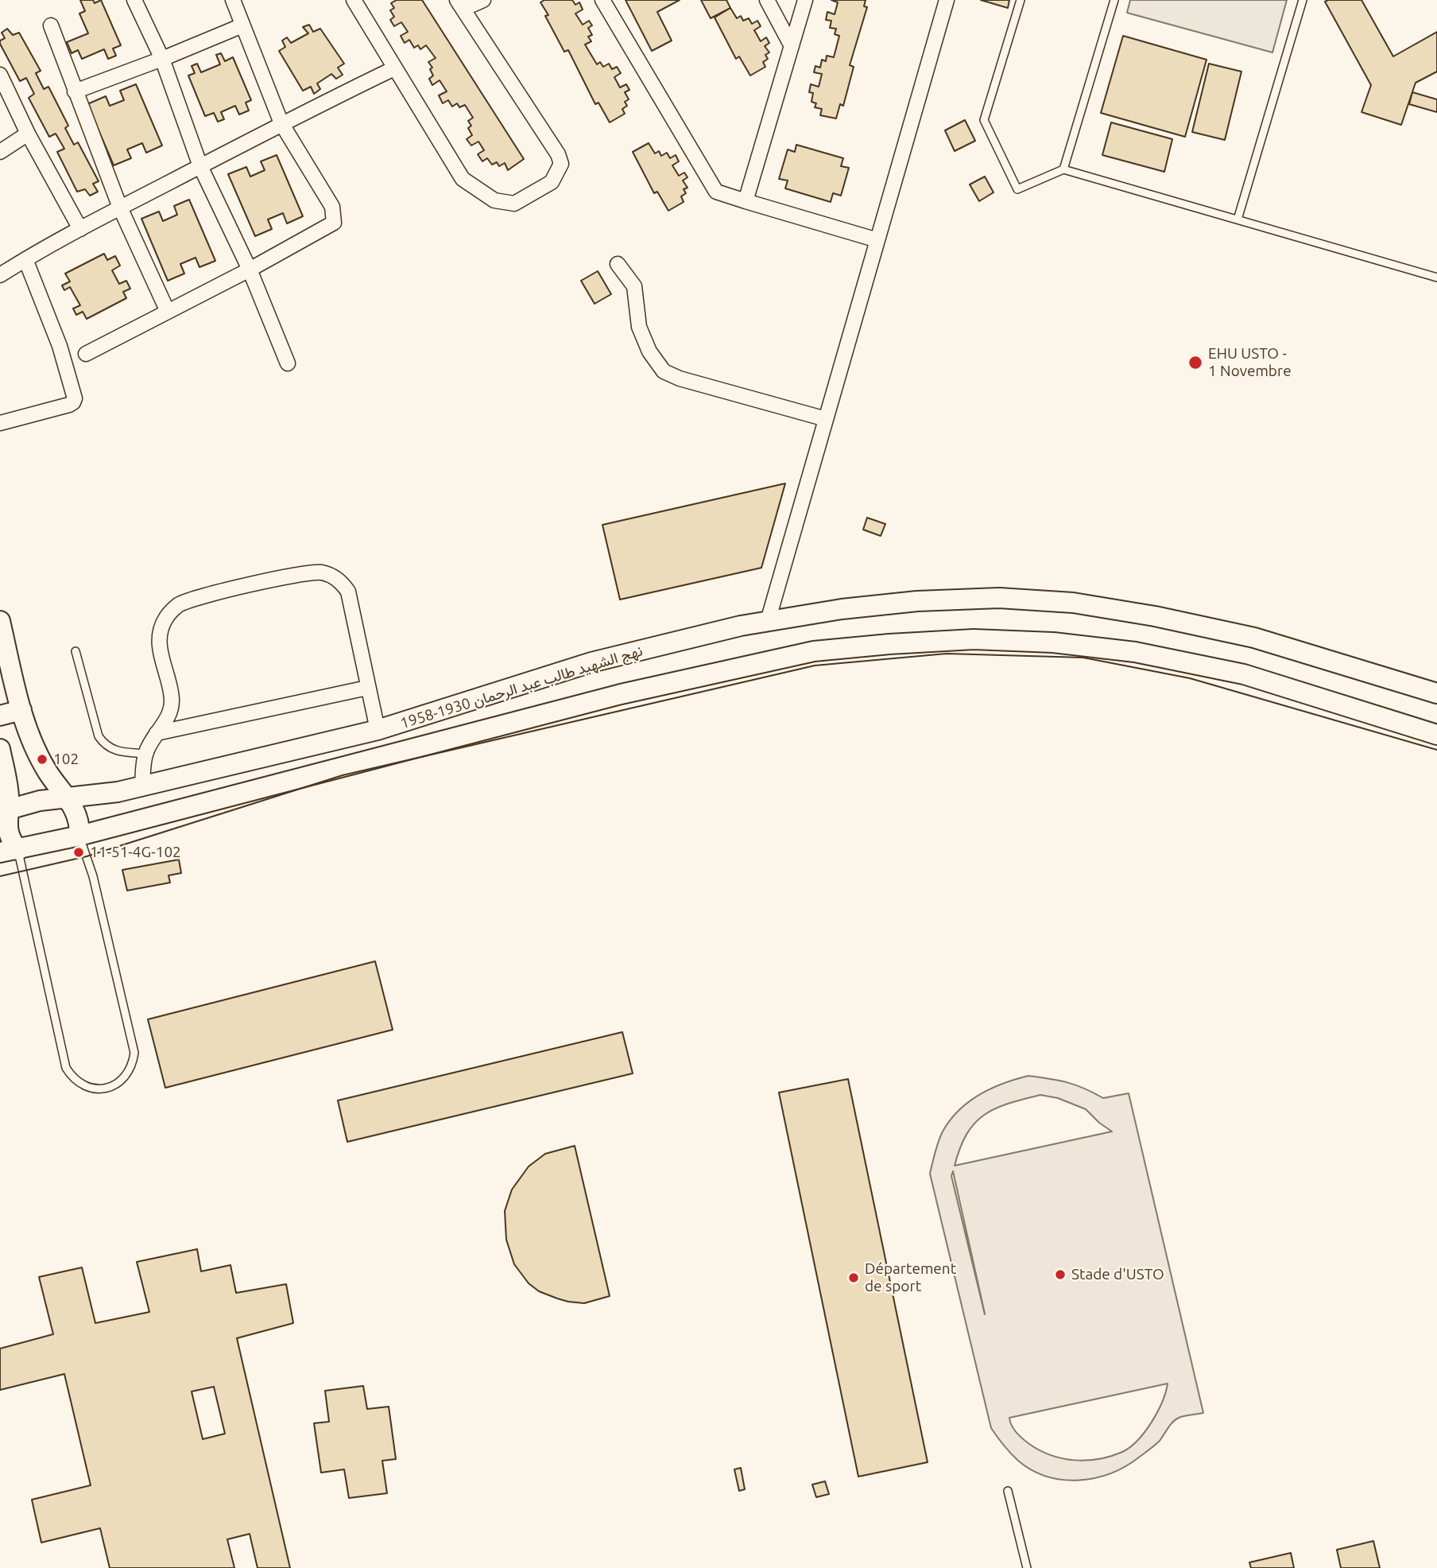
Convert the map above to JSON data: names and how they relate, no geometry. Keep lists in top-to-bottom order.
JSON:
{
  "streets": {
    "main road": ["نهج الشهيد طالب عبد الرحمان 1930-1958"]
  },
  "places": [
    "EHU USTO - 1 Novembre",
    "102",
    "11-51-4G-102",
    "Stade d'USTO",
    "Département de sport"
  ]
}
